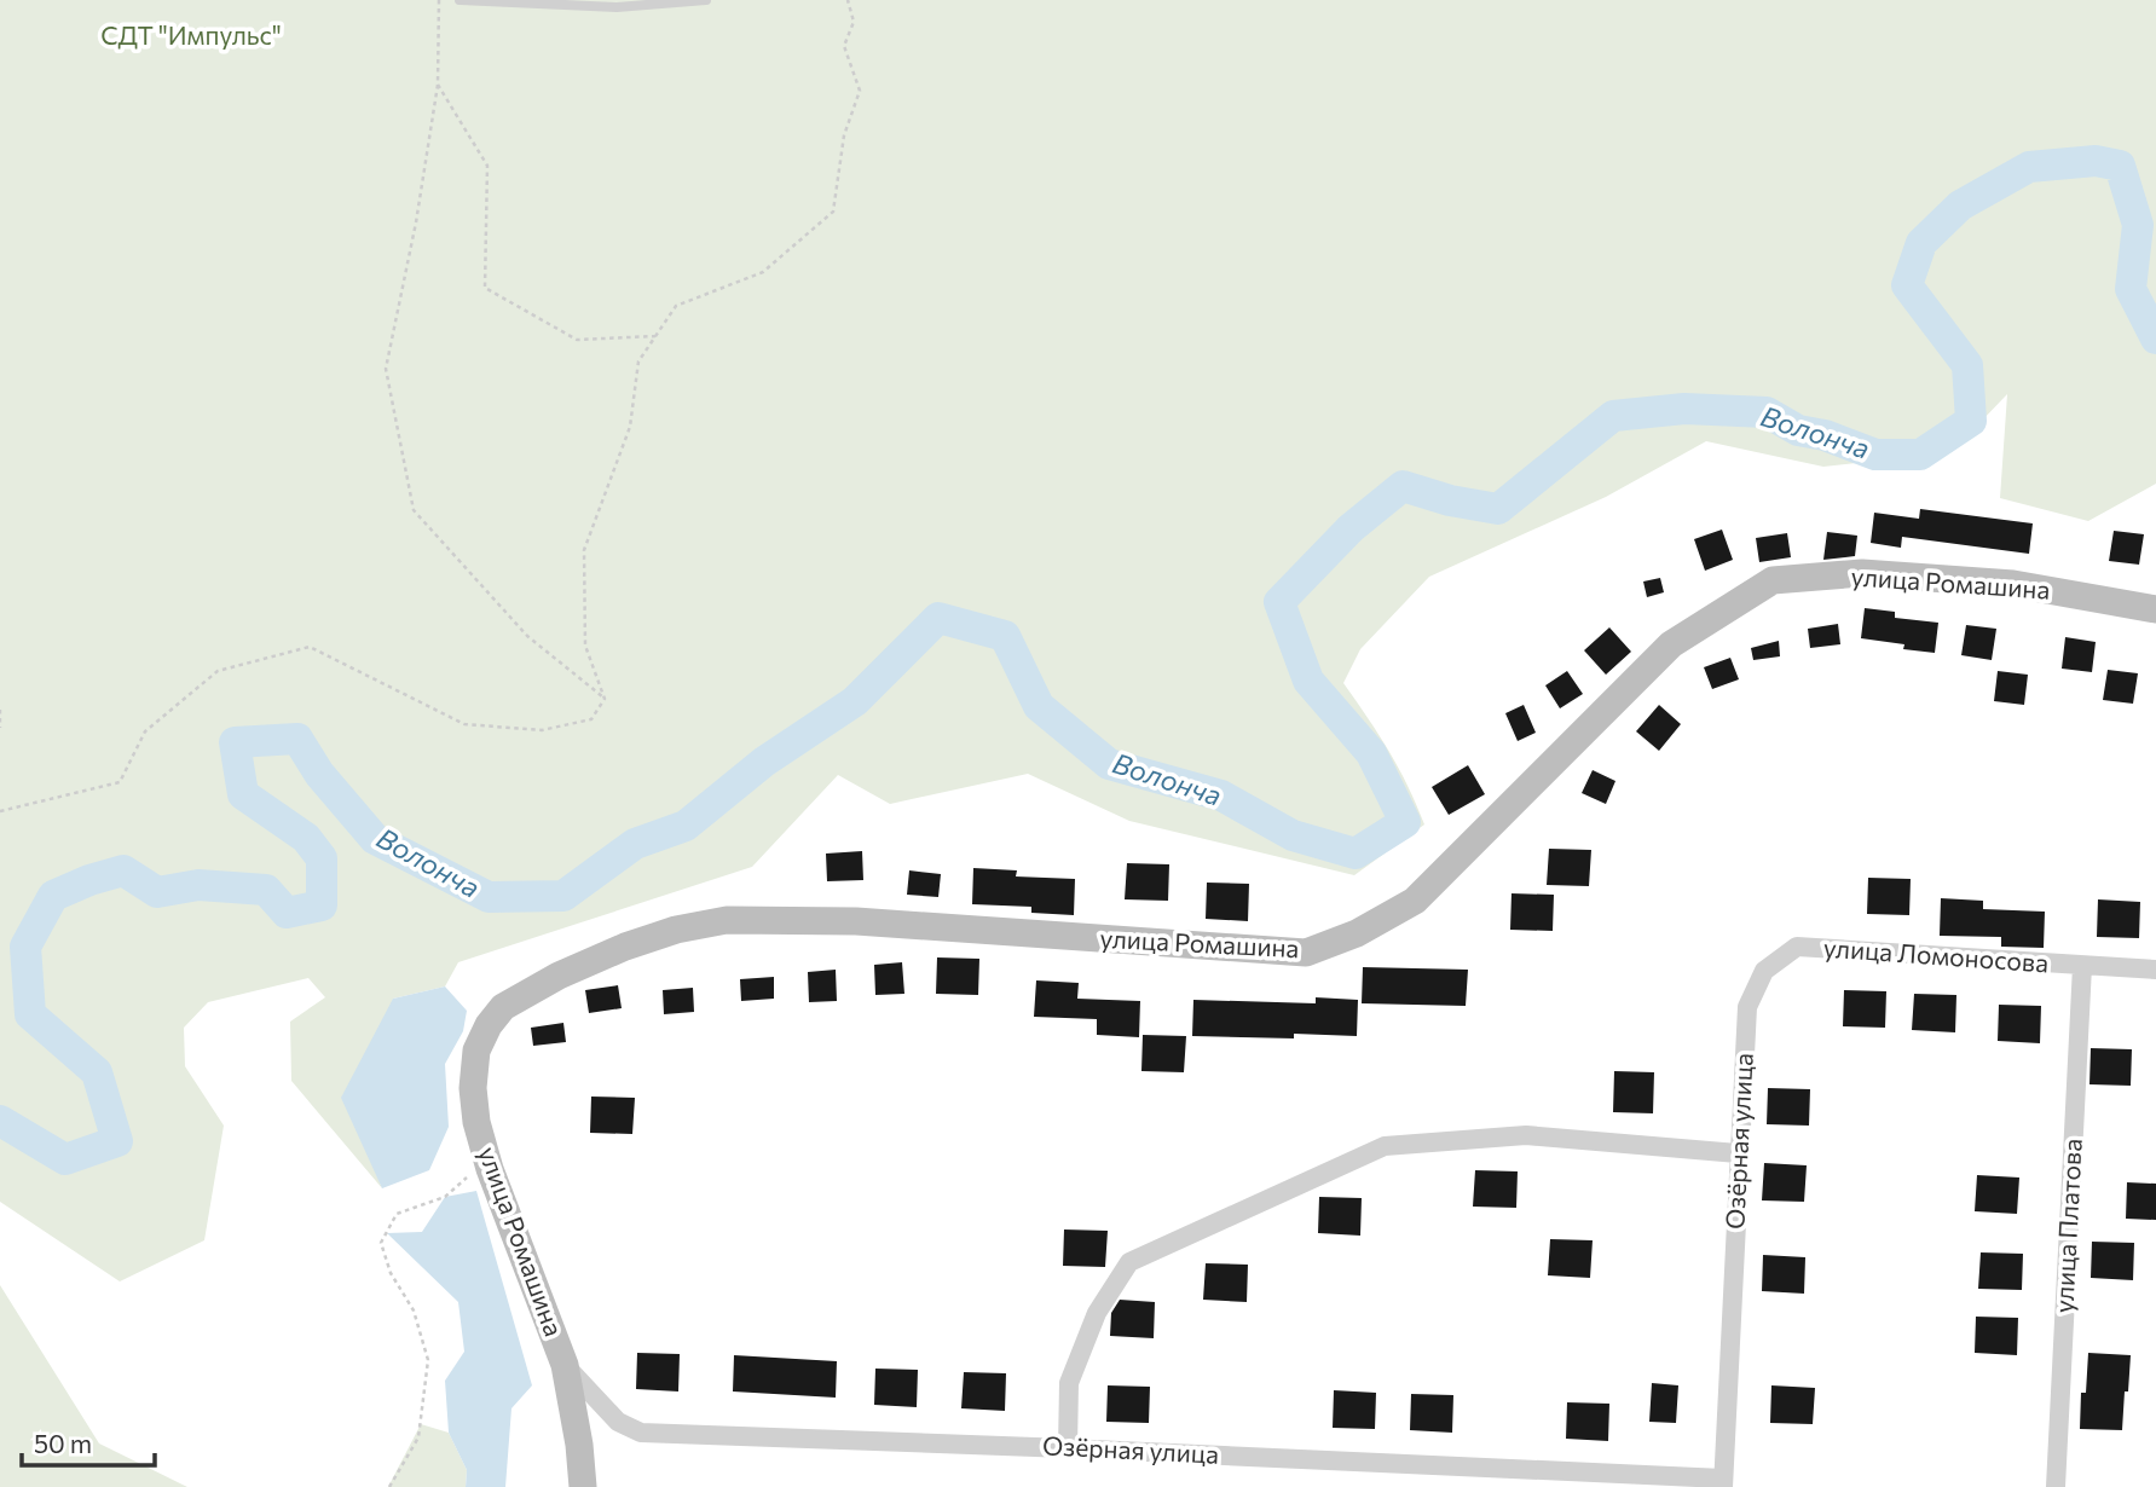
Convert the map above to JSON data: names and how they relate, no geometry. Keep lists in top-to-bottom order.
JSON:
{
  "streets": {
    "street": [
      "улица Ромашина",
      "улица Ломоносова",
      "Озёрная улица",
      "улица Платова"
    ]
  },
  "crossings": [
    ["улица Ромашина", "Озёрная улица"],
    ["улица Ломоносова", "Озёрная улица"],
    ["улица Ломоносова", "улица Платова"]
  ],
  "water": ["Волонча"],
  "parks": ["СДТ \"Импульс\""],
  "scale_bar": "50 m"
}
